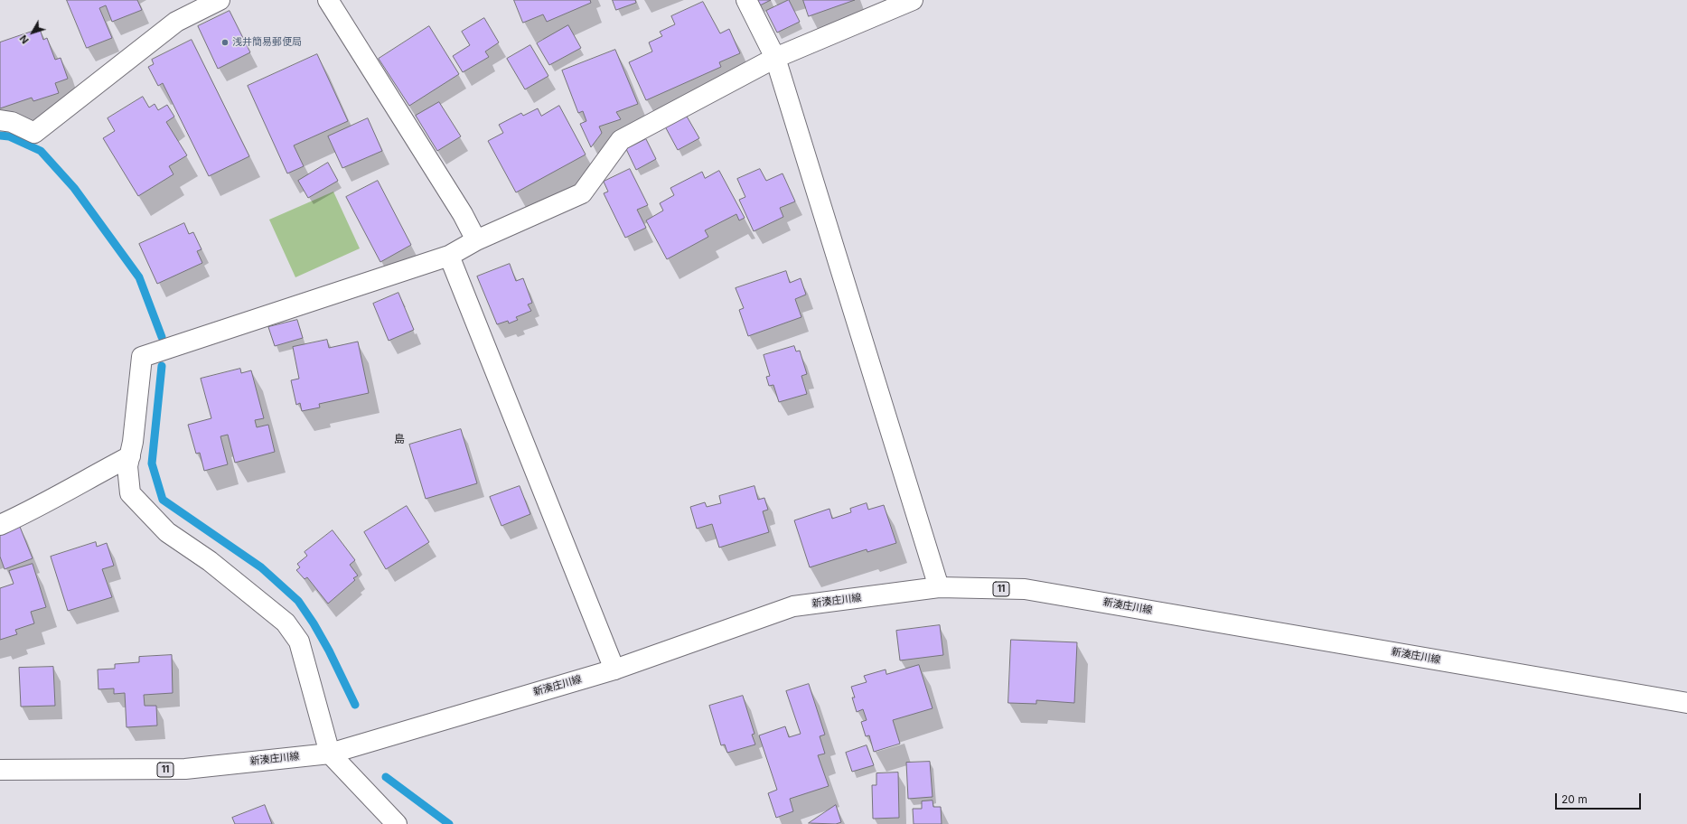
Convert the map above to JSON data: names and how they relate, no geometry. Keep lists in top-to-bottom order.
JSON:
{
  "streets": {
    "street": ["11", "新湊庄川線"]
  },
  "districts": ["島"],
  "places": ["浅井簡易郵便局"],
  "scale_bar": "20 m",
  "north": "bottom left"
}
